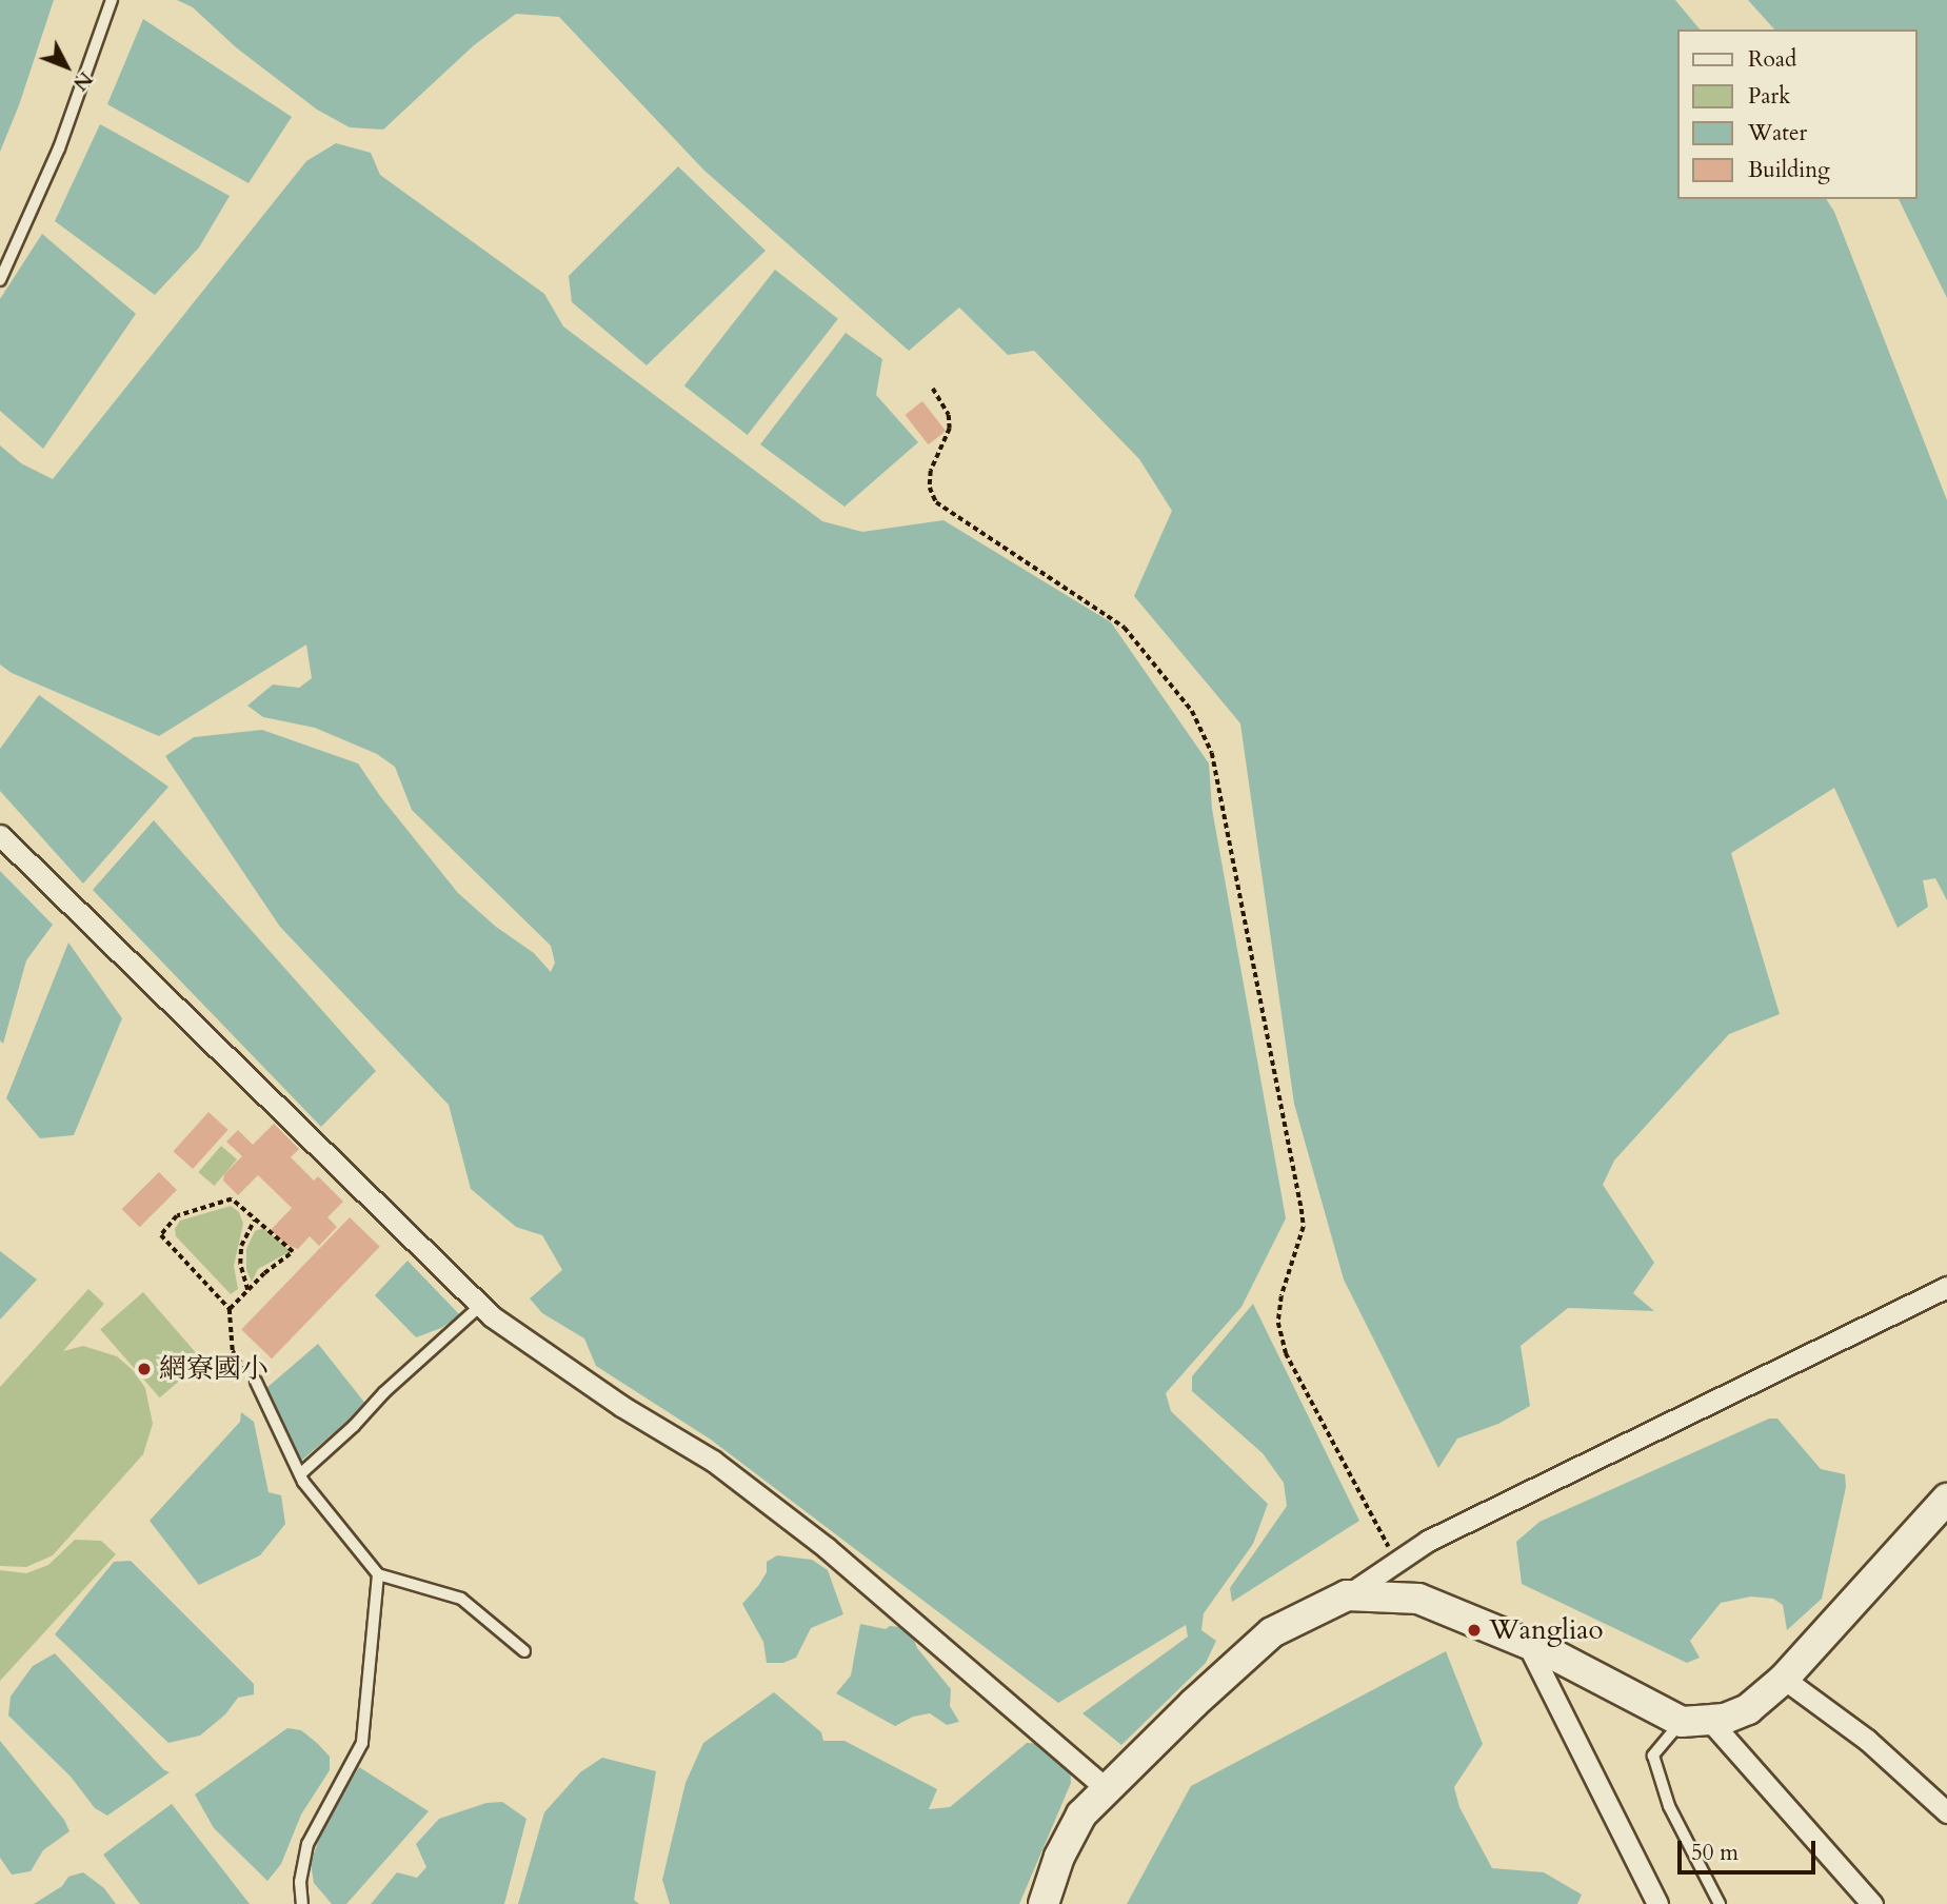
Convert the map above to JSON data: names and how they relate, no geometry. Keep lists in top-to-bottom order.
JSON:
{
  "places": ["網寮國小", "Wangliao"],
  "legend": [
    "Road",
    "Park",
    "Water",
    "Building"
  ],
  "scale_bar": "50 m",
  "north": "bottom right"
}
